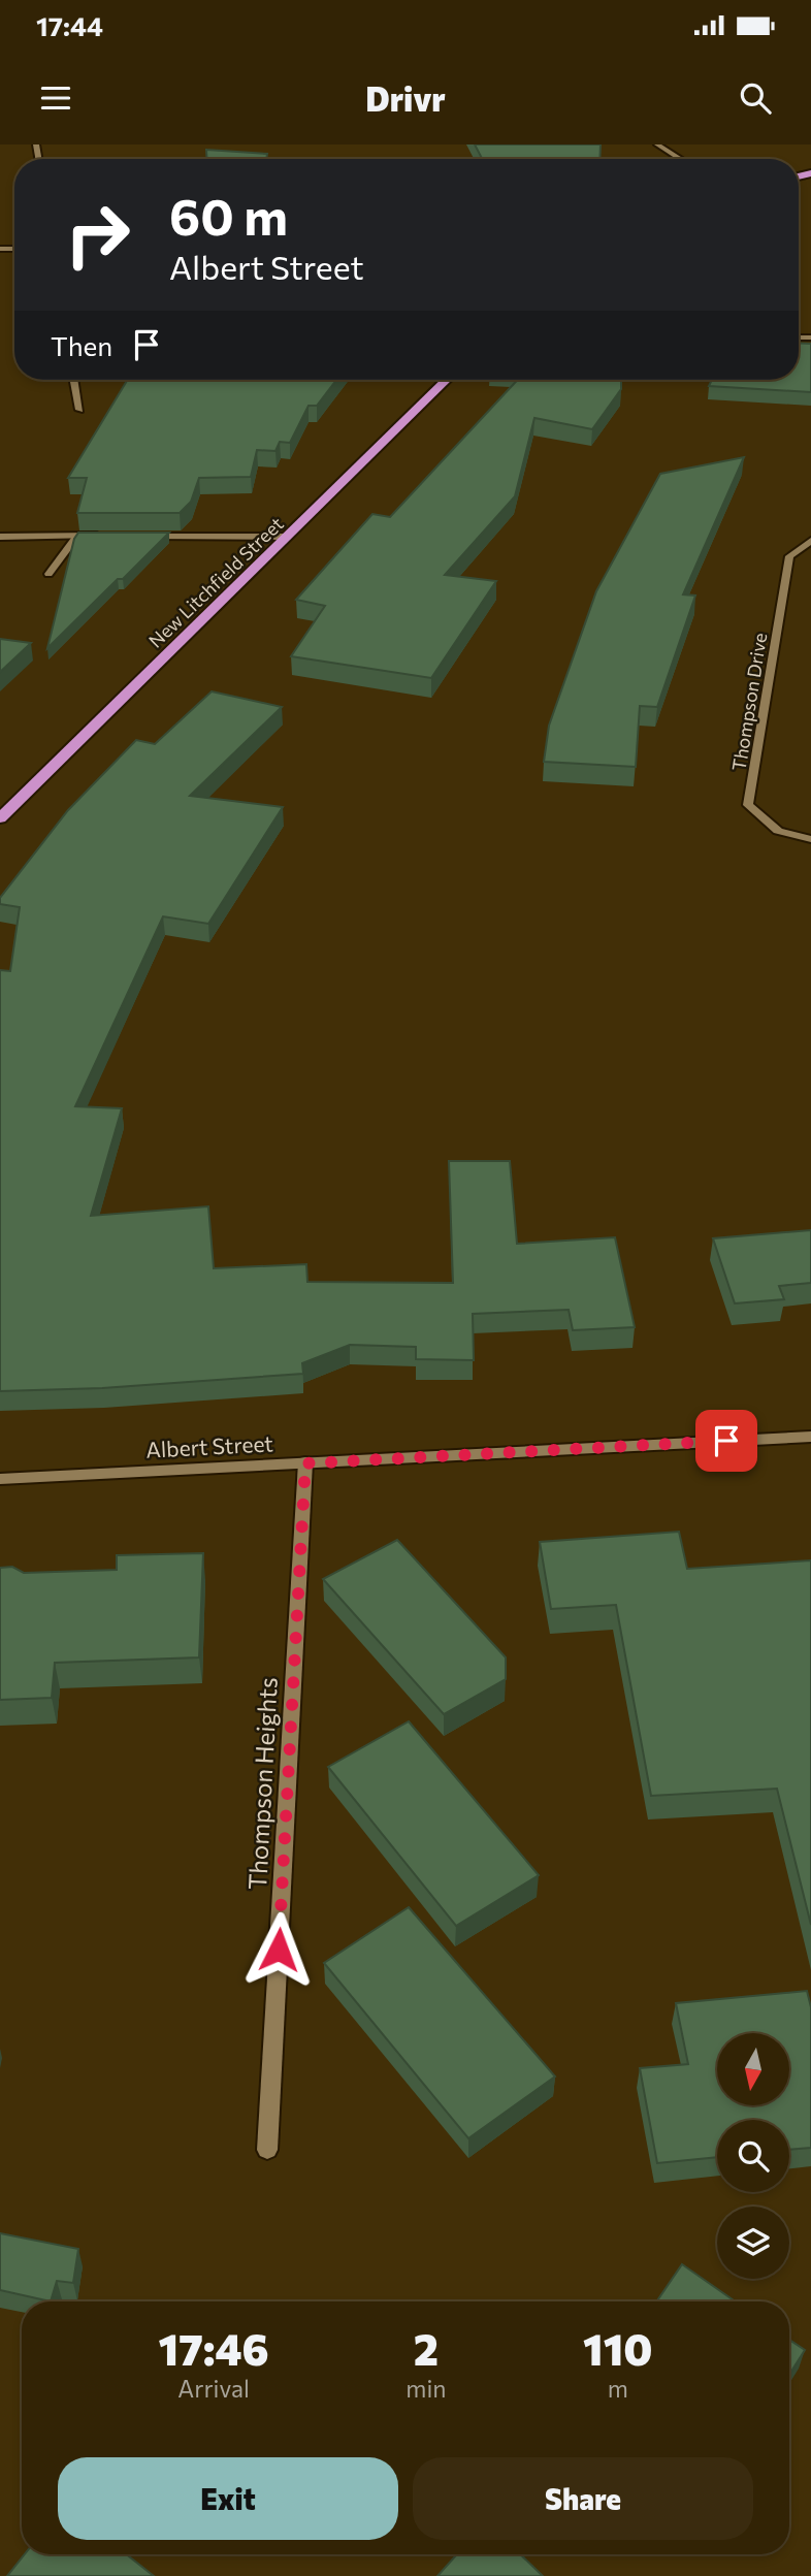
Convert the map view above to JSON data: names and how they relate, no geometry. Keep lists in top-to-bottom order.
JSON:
{
  "streets": {
    "highway": ["New Litchfield Street"],
    "street": ["Thompson Drive", "Albert Street", "Thompson Heights"]
  },
  "crossings": [
    ["Albert Street", "Thompson Heights"]
  ],
  "north": "bottom",
  "page": {
    "status": "17:44",
    "header": "Drivr",
    "turn": ["60 m", "Albert Street"],
    "then": "Then",
    "eta": [
      "17:46",
      "Arrival",
      "2",
      "min",
      "110",
      "m"
    ],
    "buttons": ["Exit", "Share"]
  }
}
